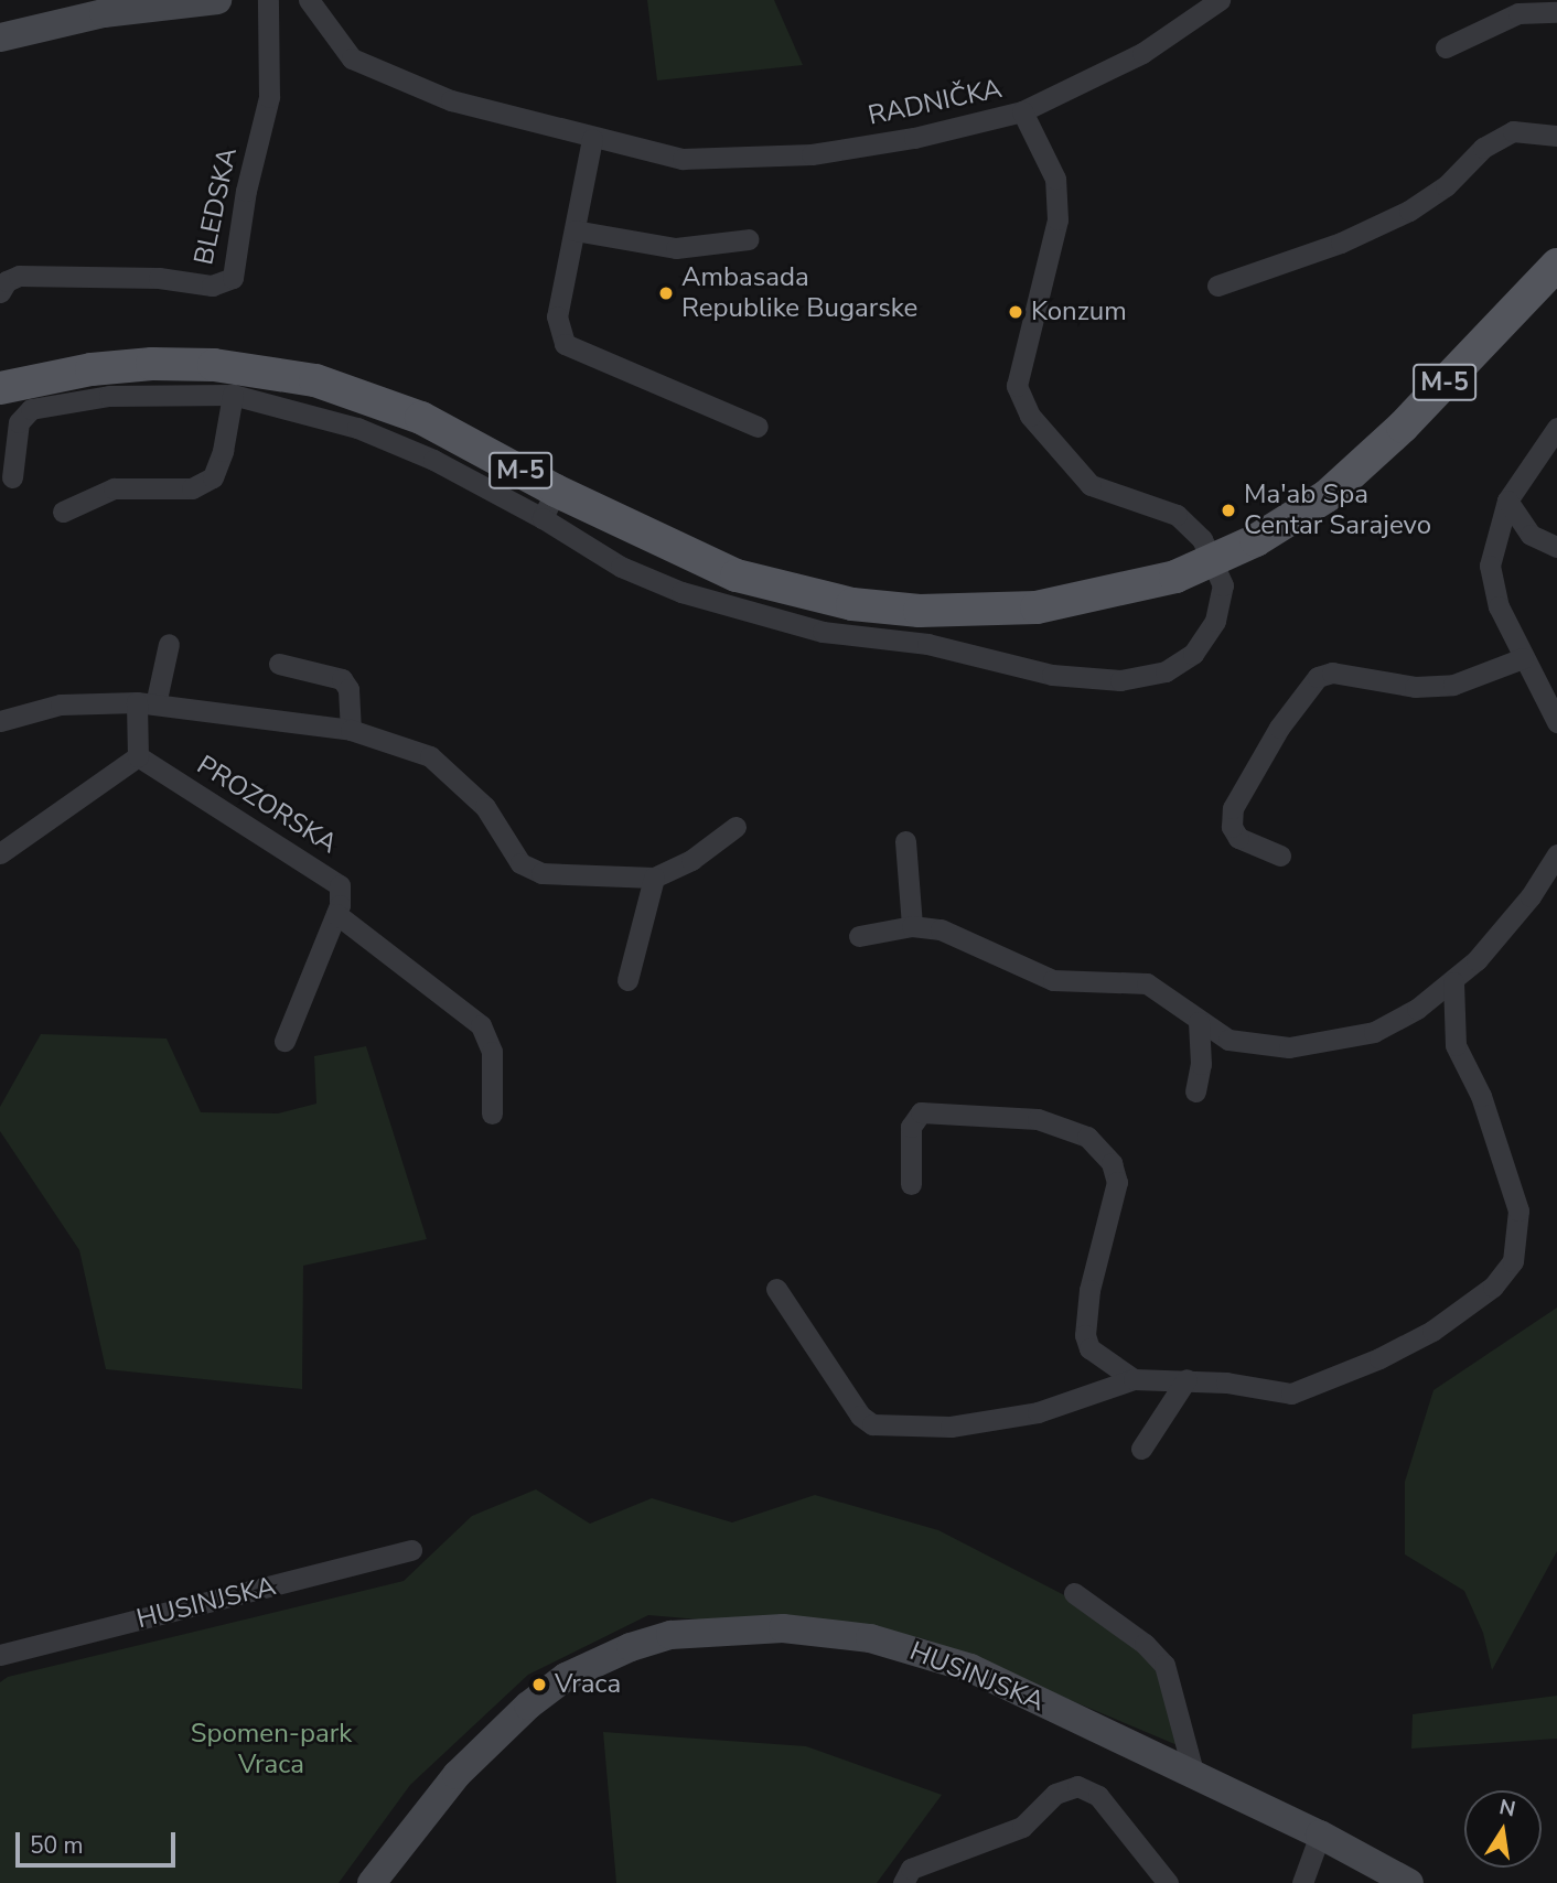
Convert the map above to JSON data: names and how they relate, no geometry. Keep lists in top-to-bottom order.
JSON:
{
  "streets": {
    "main road": ["M-5", "HUSINJSKA"],
    "street": ["RADNIČKA", "BLEDSKA", "PROZORSKA"]
  },
  "crossings": [
    ["RADNIČKA", "M-5"]
  ],
  "parks": ["Spomen-park Vraca"],
  "places": [
    "Ambasada Republike Bugarske",
    "Konzum",
    "Ma'ab Spa Centar Sarajevo",
    "Vraca"
  ],
  "scale_bar": "50 m",
  "north": "top"
}
